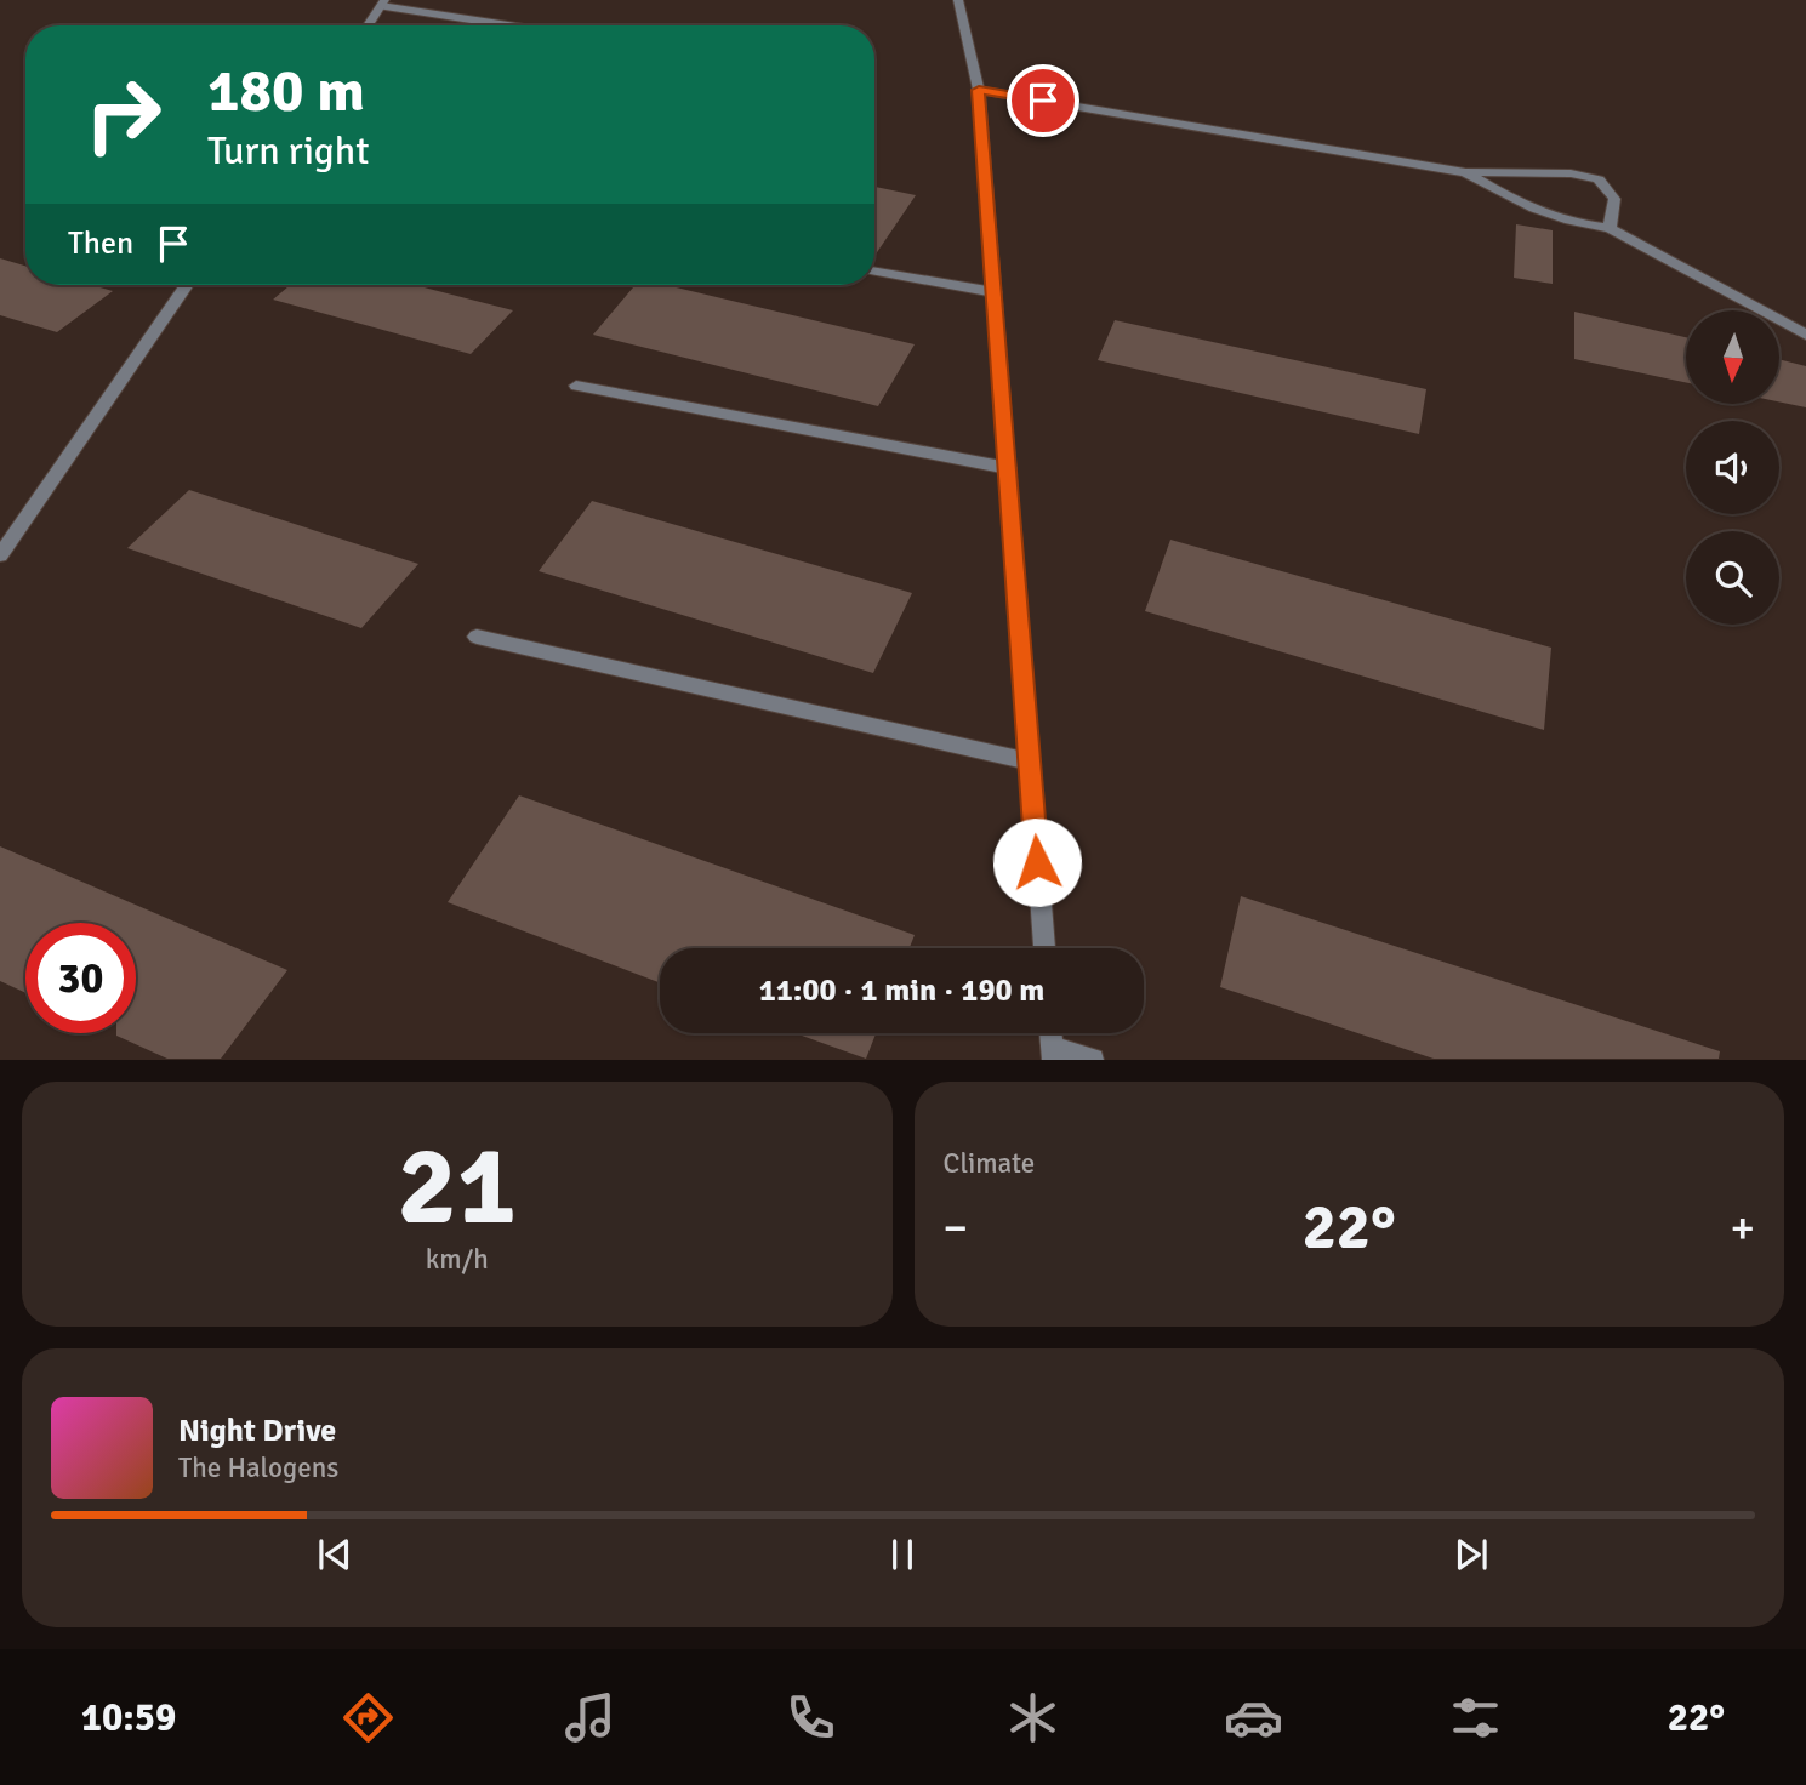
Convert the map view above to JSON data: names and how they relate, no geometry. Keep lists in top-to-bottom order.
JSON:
{
  "north": "bottom",
  "page": {
    "turn": ["180 m", "Turn right"],
    "then": "Then",
    "limit": "30",
    "trip": "11:00 · 1 min · 190 m",
    "tile": [
      ["21", "km/h"],
      "Climate"
    ],
    "heat": ["−", "22°", "+"],
    "song": ["Night Drive", "The Halogens"],
    "tabs": ["10:59", "22°"]
  }
}
